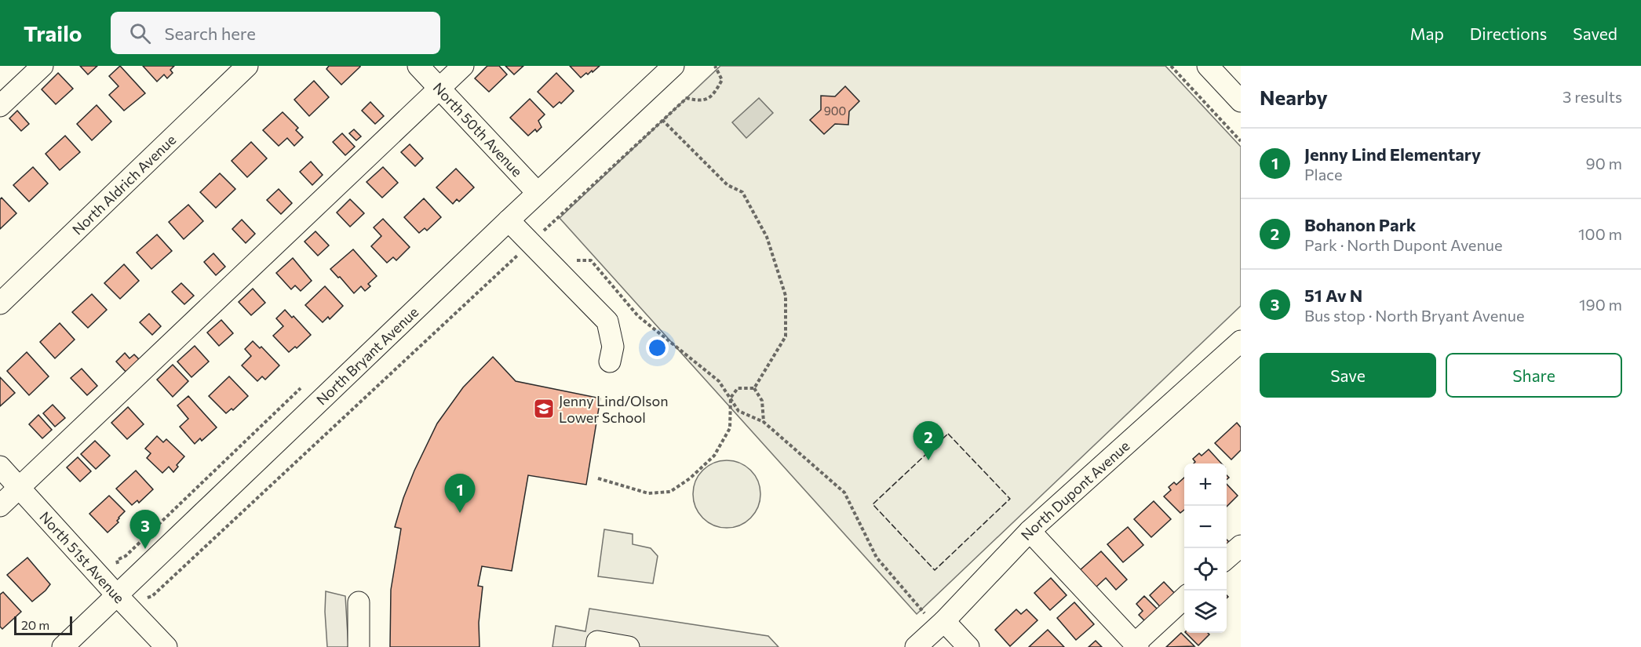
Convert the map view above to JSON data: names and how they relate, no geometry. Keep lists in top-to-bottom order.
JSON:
{
  "streets": {
    "street": [
      "North 50th Avenue",
      "North Aldrich Avenue",
      "North Bryant Avenue",
      "North Dupont Avenue",
      "North 51st Avenue"
    ]
  },
  "crossings": [
    ["North 50th Avenue", "North Bryant Avenue"],
    ["North Bryant Avenue", "North 51st Avenue"]
  ],
  "places": {
    "school or university": ["Jenny Lind/Olson Lower School"]
  },
  "house_numbers": ["900"],
  "scale_bar": "20 m",
  "page": {
    "header": "Trailo",
    "search": "Search here",
    "nav": ["Map", "Directions", "Saved"],
    "heading": ["Nearby", "3 results"],
    "list": [
      {
        "mark": "1",
        "name": "Jenny Lind Elementary",
        "note": "Place",
        "value": "90 m"
      },
      {
        "mark": "2",
        "name": "Bohanon Park",
        "note": "Park · North Dupont Avenue",
        "value": "100 m"
      },
      {
        "mark": "3",
        "name": "51 Av N",
        "note": "Bus stop · North Bryant Avenue",
        "value": "190 m"
      }
    ],
    "buttons": ["Save", "Share"],
    "pins": ["2", "1", "3"],
    "map_buttons": ["+", "−"],
    "scale": "20 m"
  }
}
